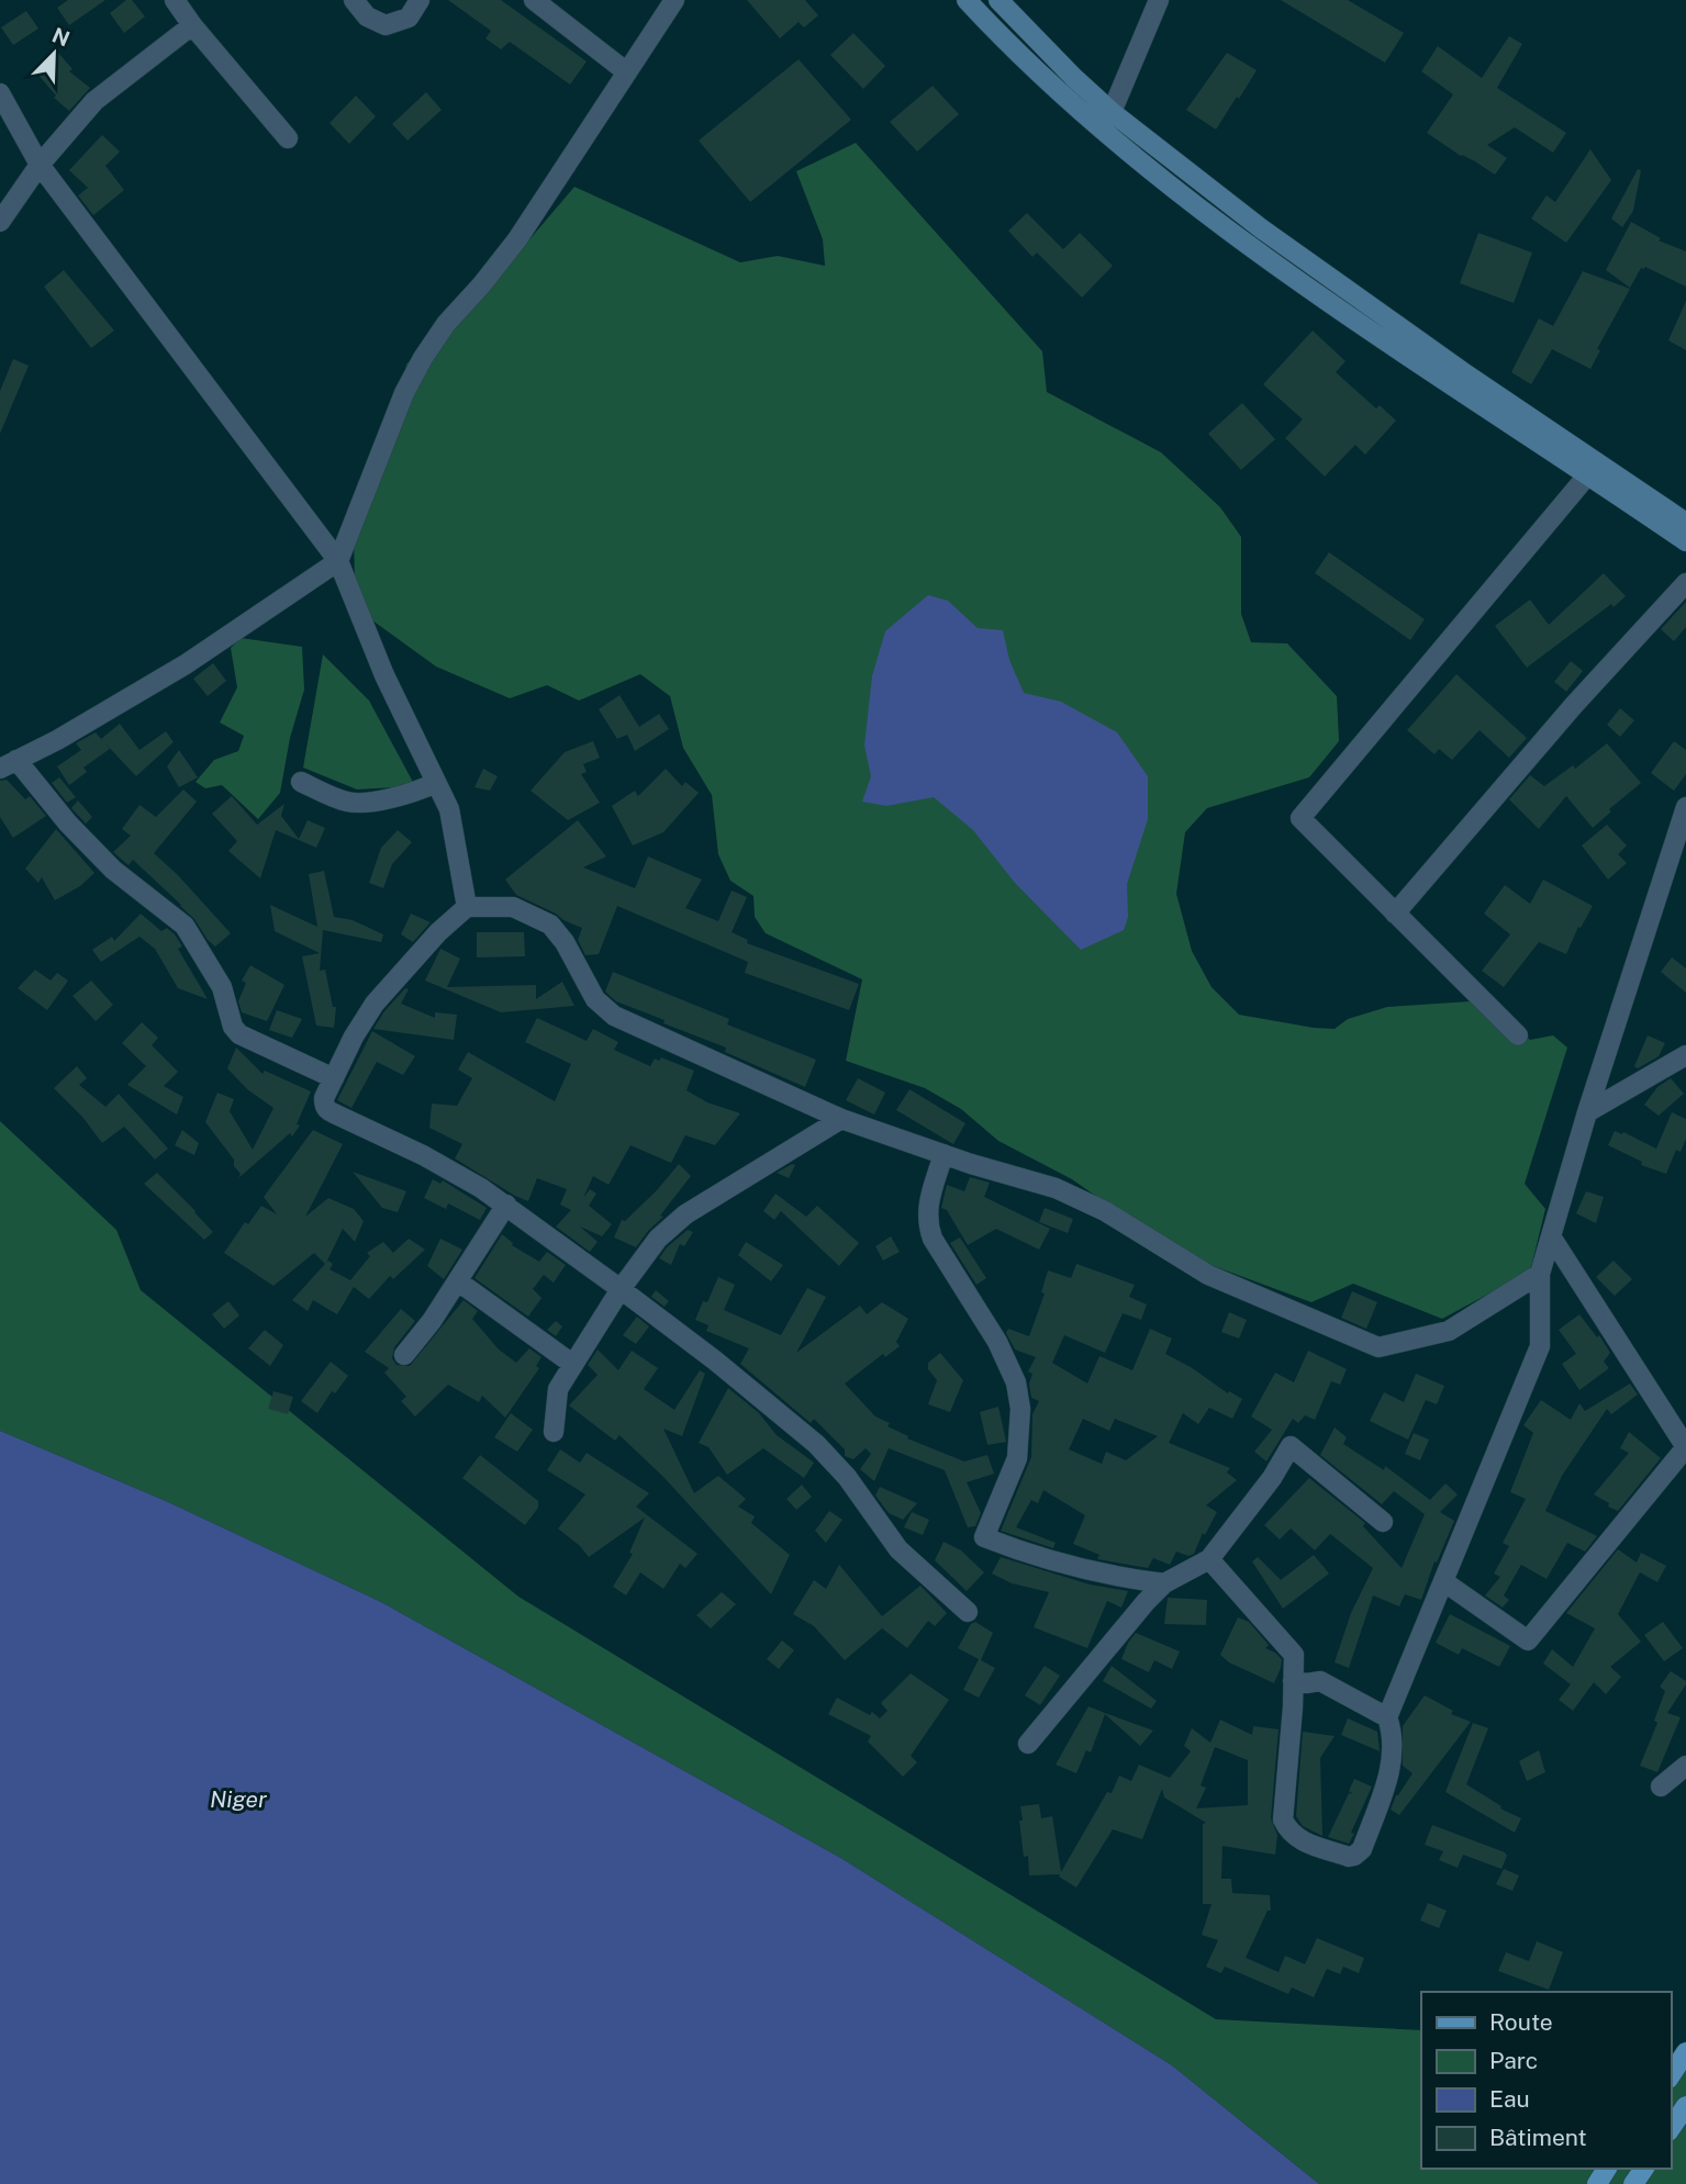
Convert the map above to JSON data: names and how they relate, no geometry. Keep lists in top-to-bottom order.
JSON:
{
  "water": ["Niger"],
  "legend": [
    "Route",
    "Parc",
    "Eau",
    "Bâtiment"
  ],
  "north": "top right"
}
